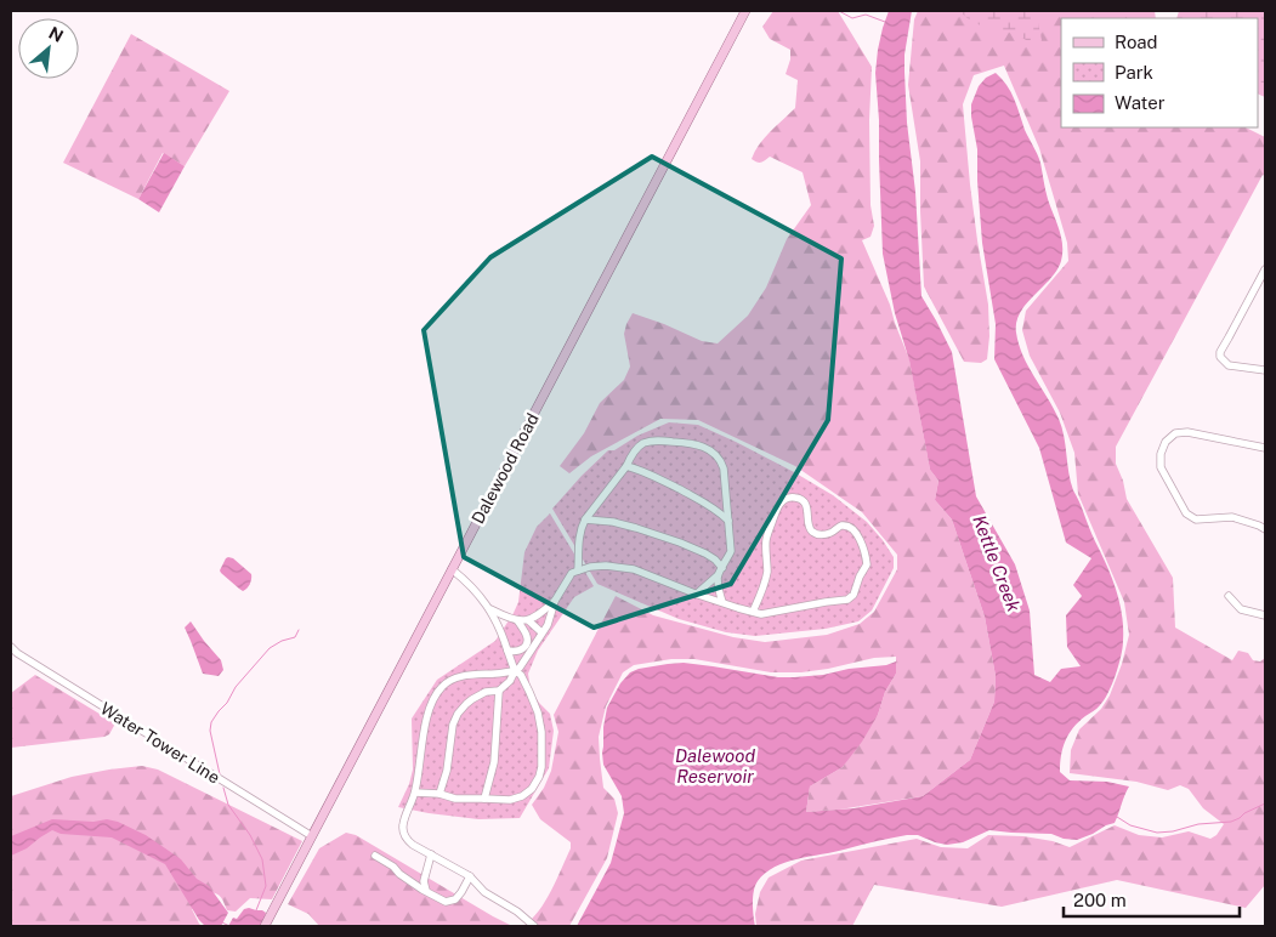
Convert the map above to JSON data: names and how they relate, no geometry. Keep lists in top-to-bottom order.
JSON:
{
  "streets": {
    "main road": ["Dalewood Road"],
    "street": ["Water Tower Line"]
  },
  "crossings": [
    ["Dalewood Road", "Water Tower Line"]
  ],
  "water": ["Kettle Creek", "Dalewood Reservoir"],
  "legend": ["Road", "Park", "Water"],
  "scale_bar": "200 m",
  "north": "top right"
}
